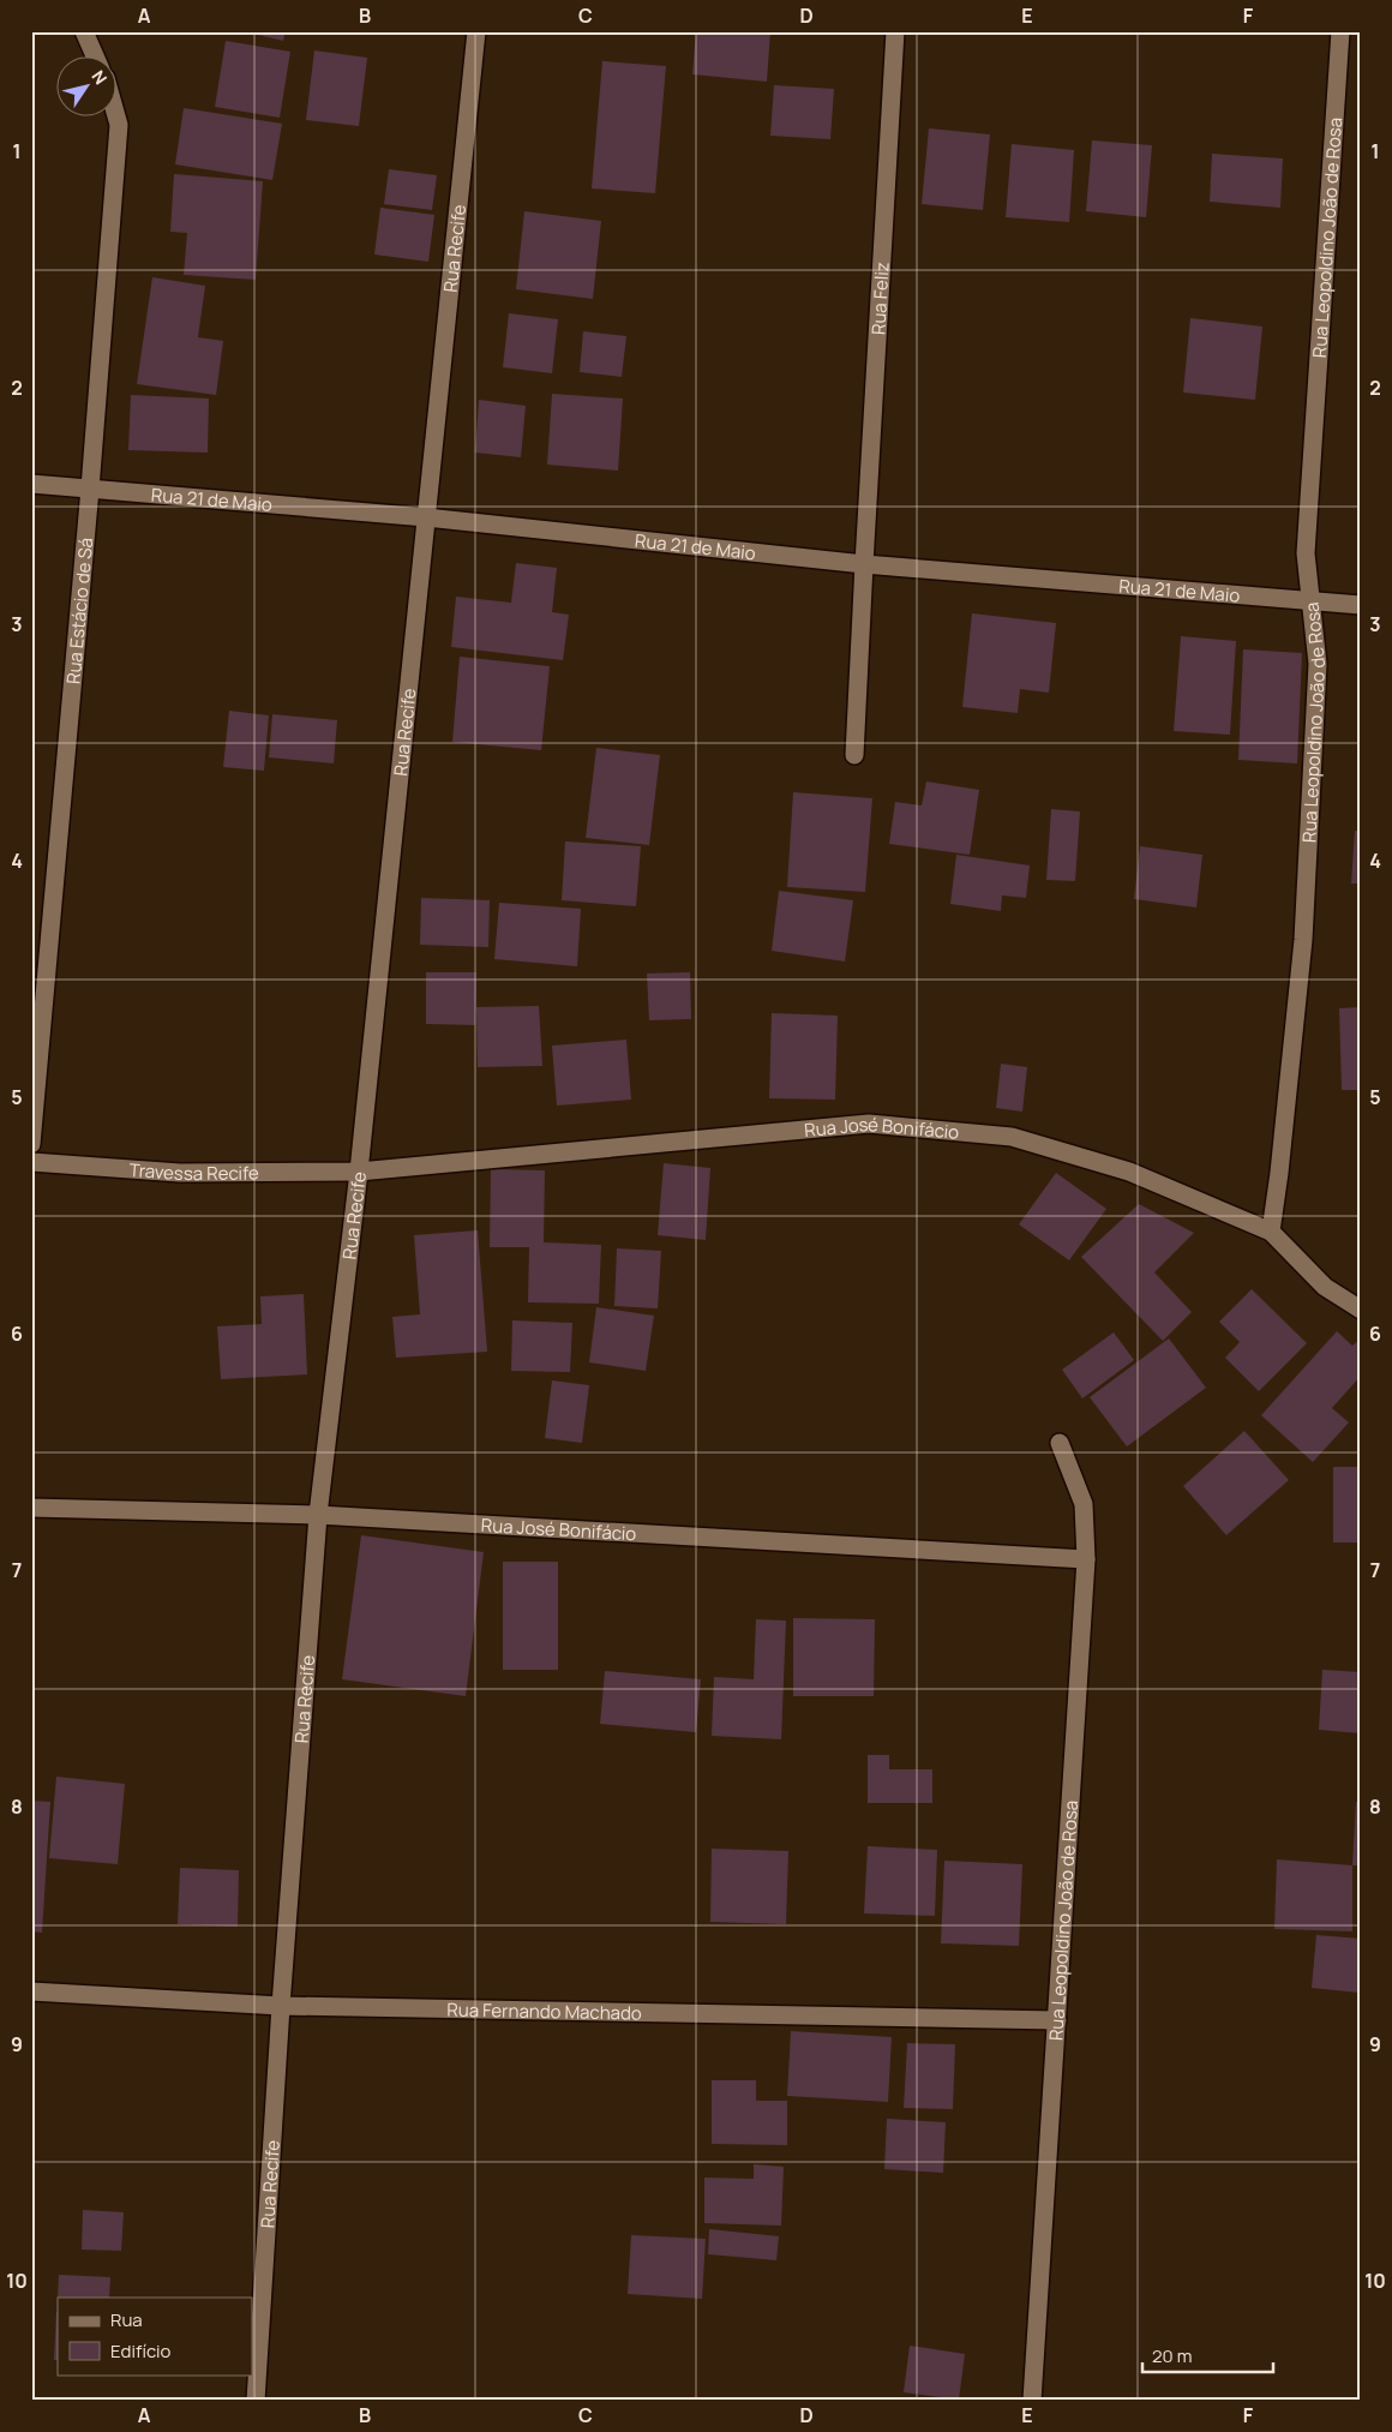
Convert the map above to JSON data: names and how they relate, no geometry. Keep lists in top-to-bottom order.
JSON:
{
  "streets": {
    "street": [
      "Rua Leopoldino João de Rosa",
      "Rua Recife",
      "Rua Feliz",
      "Rua 21 de Maio",
      "Rua Estácio de Sá",
      "Rua José Bonifácio",
      "Travessa Recife",
      "Rua Fernando Machado"
    ]
  },
  "crossings": [
    ["Rua Leopoldino João de Rosa", "Rua 21 de Maio"],
    ["Rua Leopoldino João de Rosa", "Rua José Bonifácio"],
    ["Rua Leopoldino João de Rosa", "Rua Fernando Machado"],
    ["Rua Recife", "Rua 21 de Maio"],
    ["Rua Recife", "Rua José Bonifácio"],
    ["Rua Recife", "Travessa Recife"],
    ["Rua Recife", "Rua Fernando Machado"],
    ["Rua Feliz", "Rua 21 de Maio"],
    ["Rua 21 de Maio", "Rua Estácio de Sá"],
    ["Rua José Bonifácio", "Travessa Recife"]
  ],
  "legend": ["Rua", "Edifício"],
  "scale_bar": "20 m",
  "north": "top right",
  "grid": {
    "columns": [
      "A",
      "B",
      "C",
      "D",
      "E",
      "F"
    ],
    "rows": [
      "1",
      "2",
      "3",
      "4",
      "5",
      "6",
      "7",
      "8",
      "9",
      "10"
    ]
  }
}
